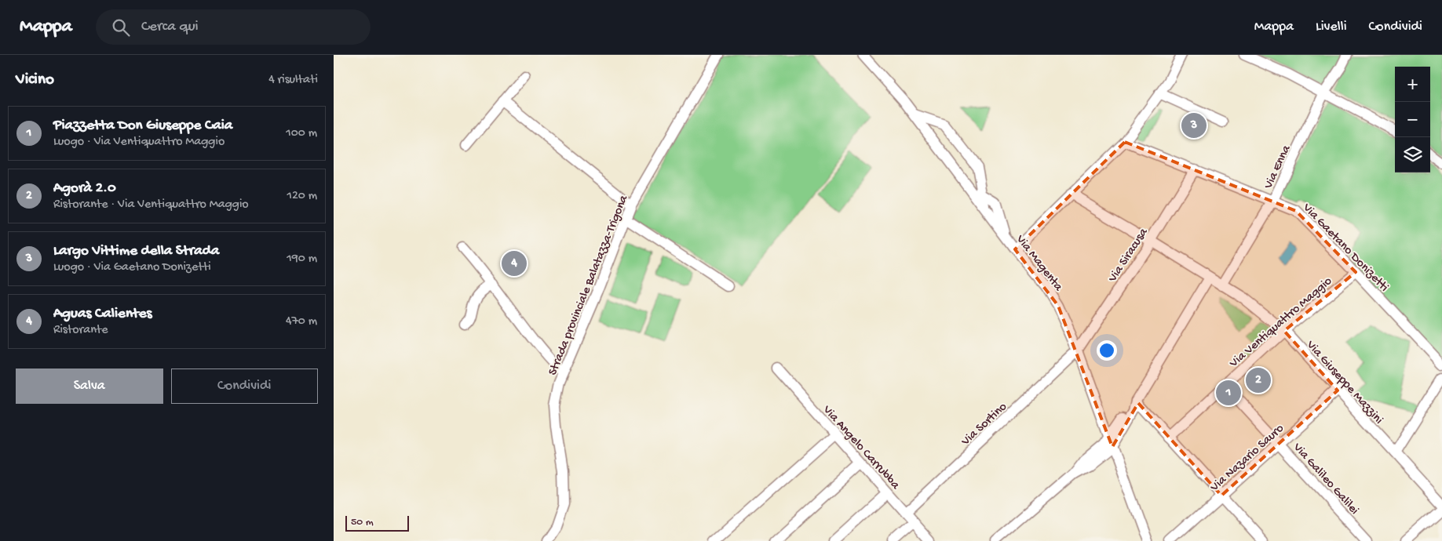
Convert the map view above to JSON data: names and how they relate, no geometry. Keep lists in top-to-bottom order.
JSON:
{
  "streets": {
    "street": [
      "Via Enna",
      "Via Gaetano Donizetti",
      "Via Siracusa",
      "Via Magenta",
      "Strada provinciale Balatazza-Trigona",
      "Via Ventiquattro Maggio",
      "Via Giuseppe Mazzini",
      "Via Sortino",
      "Via Angelo Carrubba",
      "Via Nazario Sauro",
      "Via Galileo Galilei"
    ]
  },
  "crossings": [
    ["Via Enna", "Via Gaetano Donizetti"],
    ["Via Enna", "Via Giuseppe Mazzini"],
    ["Via Gaetano Donizetti", "Via Siracusa"],
    ["Via Gaetano Donizetti", "Via Ventiquattro Maggio"],
    ["Via Siracusa", "Via Magenta"],
    ["Via Siracusa", "Via Giuseppe Mazzini"],
    ["Via Siracusa", "Via Sortino"],
    ["Via Magenta", "Via Sortino"],
    ["Via Ventiquattro Maggio", "Via Giuseppe Mazzini"],
    ["Via Ventiquattro Maggio", "Via Galileo Galilei"],
    ["Via Giuseppe Mazzini", "Via Nazario Sauro"],
    ["Via Sortino", "Via Angelo Carrubba"],
    ["Via Nazario Sauro", "Via Galileo Galilei"]
  ],
  "scale_bar": "50 m",
  "page": {
    "header": "Mappa",
    "search": "Cerca qui",
    "nav": ["Mappa", "Livelli", "Condividi"],
    "heading": ["Vicino", "4 risultati"],
    "map_buttons": ["+", "−"],
    "list": [
      {
        "mark": "1",
        "name": "Piazzetta Don Giuseppe Caia",
        "note": "Luogo · Via Ventiquattro Maggio",
        "value": "100 m"
      },
      {
        "mark": "2",
        "name": "Agorà 2.0",
        "note": "Ristorante · Via Ventiquattro Maggio",
        "value": "120 m"
      },
      {
        "mark": "3",
        "name": "Largo Vittime della Strada",
        "note": "Luogo · Via Gaetano Donizetti",
        "value": "190 m"
      },
      {
        "mark": "4",
        "name": "Aguas Calientes",
        "note": "Ristorante",
        "value": "470 m"
      }
    ],
    "pins": [
      "3",
      "4",
      "2",
      "1"
    ],
    "buttons": ["Salva", "Condividi"],
    "scale": "50 m"
  }
}
